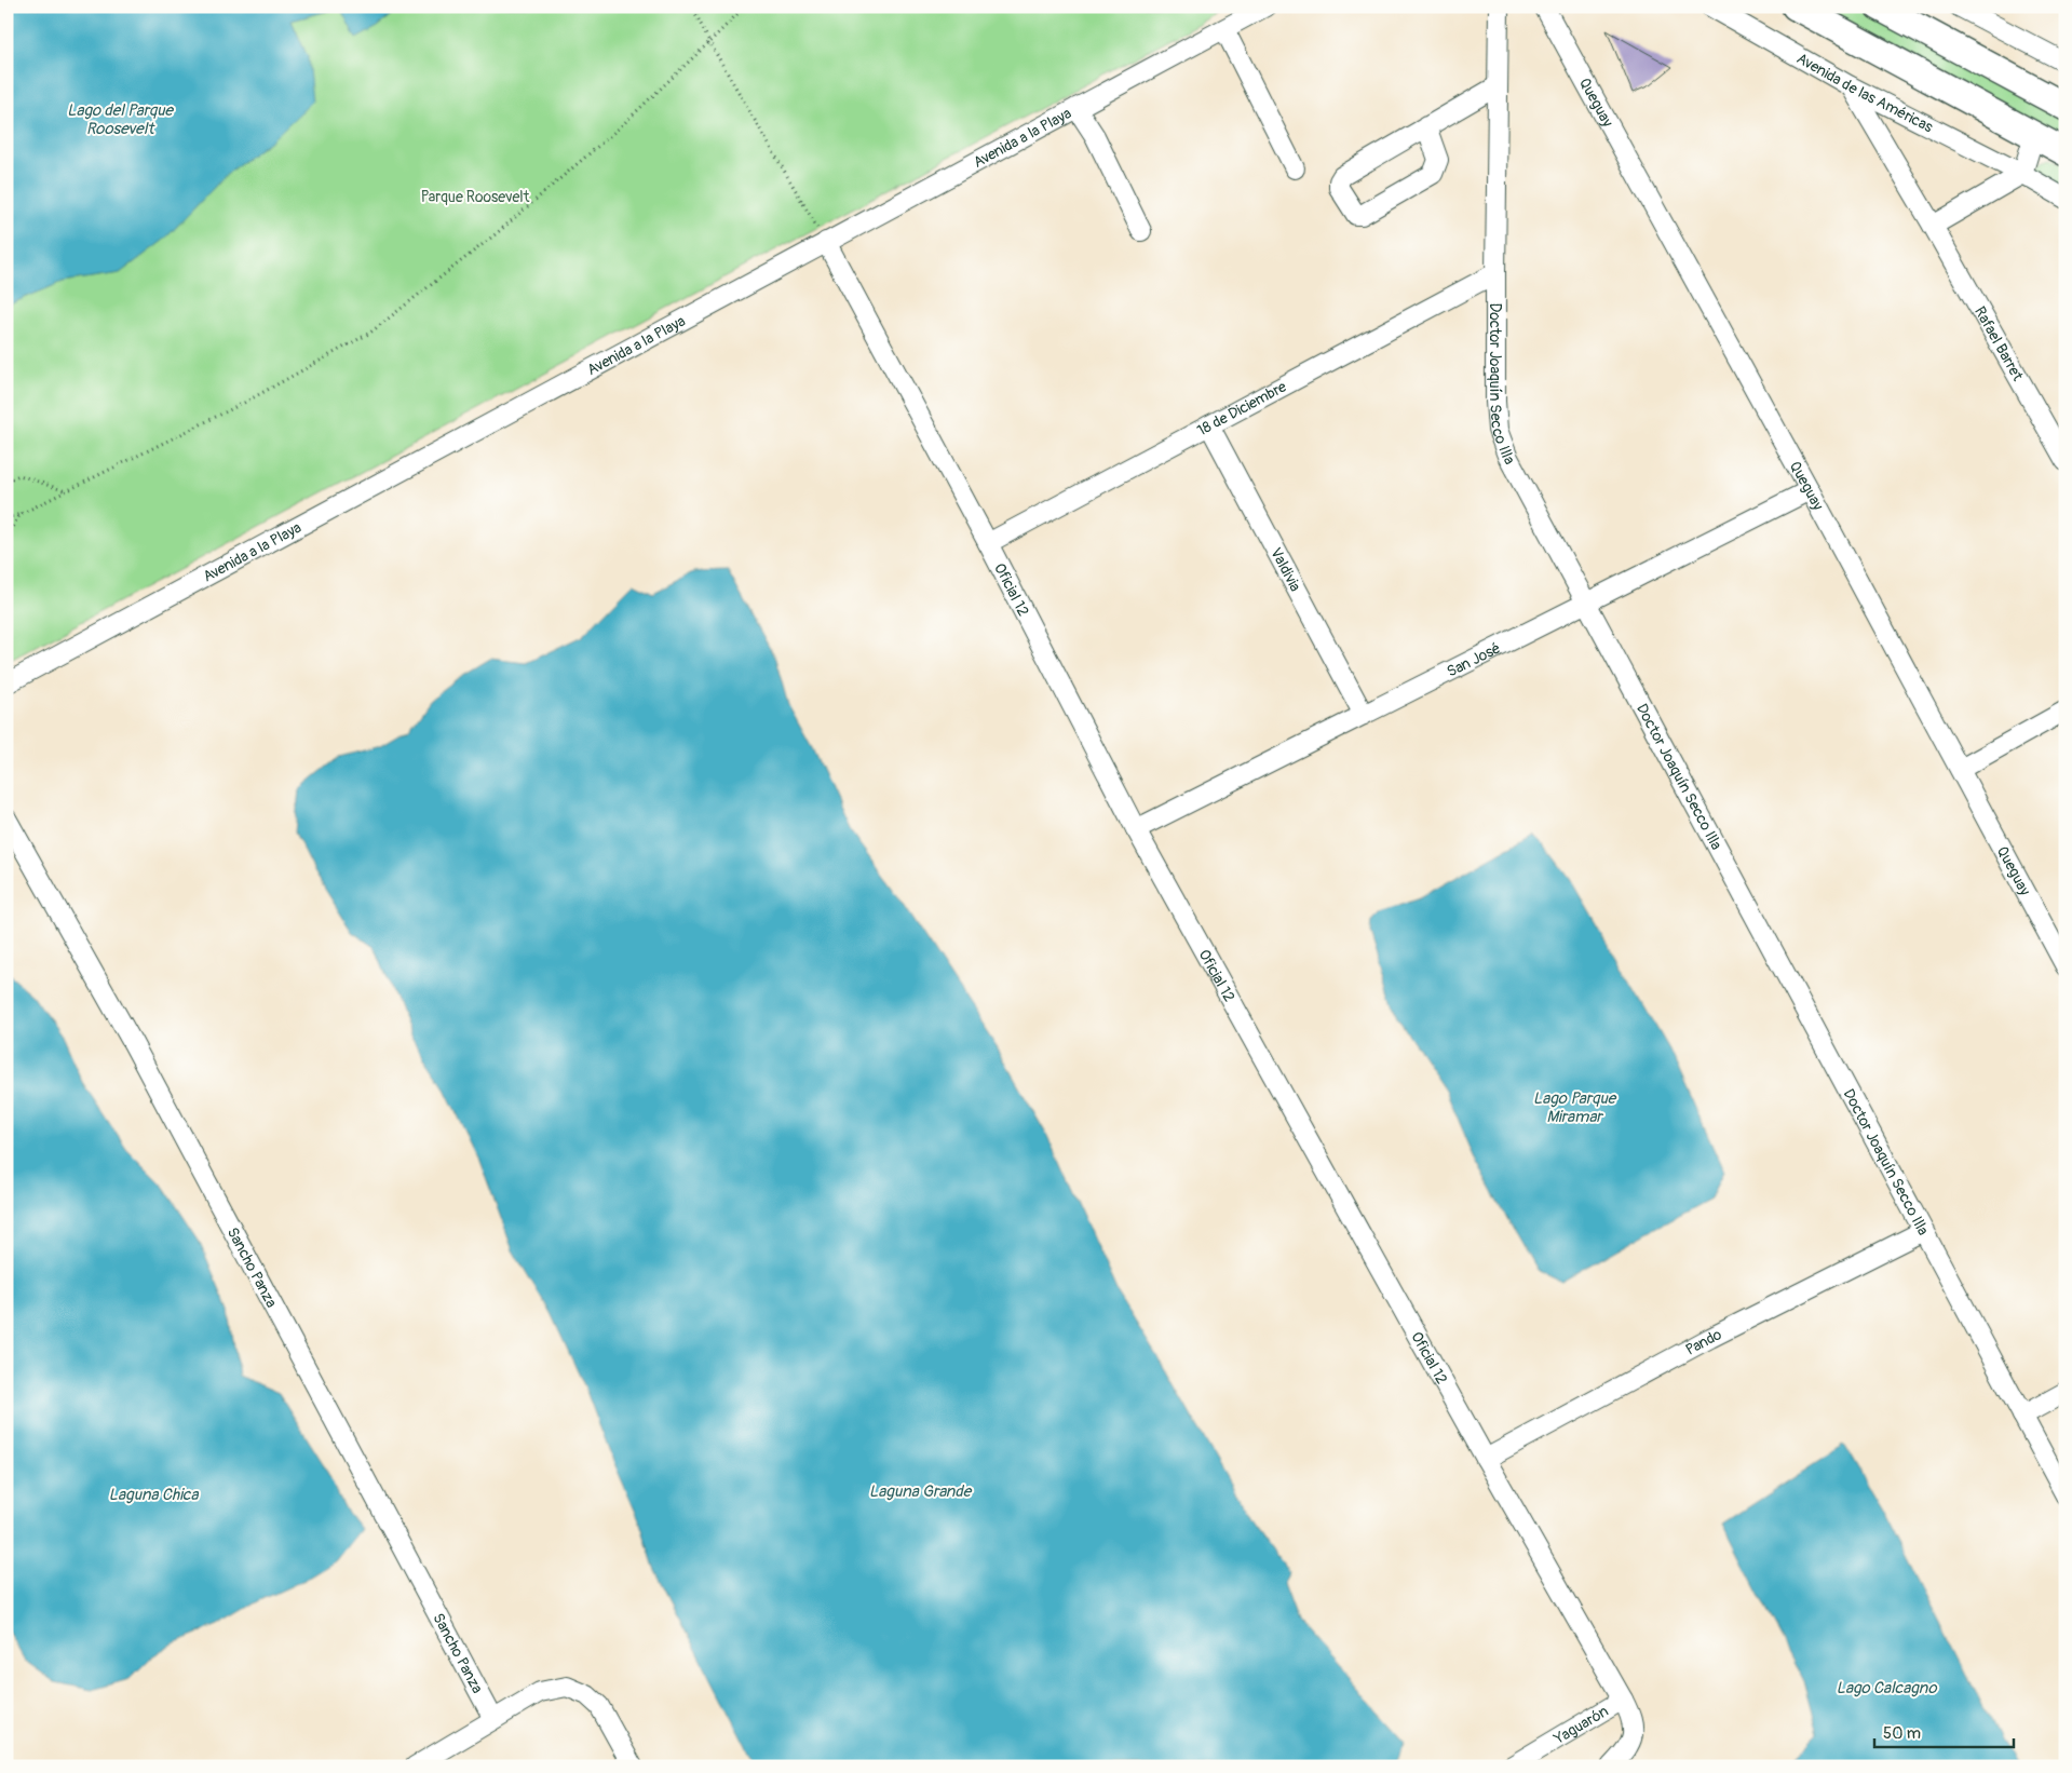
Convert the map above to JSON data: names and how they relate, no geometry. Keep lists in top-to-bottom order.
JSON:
{
  "streets": {
    "street": [
      "Avenida de las Américas",
      "Queguay",
      "Avenida a la Playa",
      "Rafael Barret",
      "Doctor Joaquín Secco Illa",
      "18 de Diciembre",
      "Valdivia",
      "Oficial 12",
      "San José",
      "Sancho Panza",
      "Pando",
      "Yaguarón"
    ]
  },
  "crossings": [
    ["Avenida de las Américas", "Rafael Barret"],
    ["Queguay", "San José"],
    ["Avenida a la Playa", "Oficial 12"],
    ["Doctor Joaquín Secco Illa", "18 de Diciembre"],
    ["Doctor Joaquín Secco Illa", "San José"],
    ["Doctor Joaquín Secco Illa", "Pando"],
    ["18 de Diciembre", "Valdivia"],
    ["18 de Diciembre", "Oficial 12"],
    ["Valdivia", "San José"],
    ["Oficial 12", "San José"],
    ["Oficial 12", "Pando"],
    ["Oficial 12", "Yaguarón"]
  ],
  "water": [
    "Lago del Parque Roosevelt",
    "Lago Parque Miramar",
    "Laguna Grande",
    "Laguna Chica",
    "Lago Calcagno"
  ],
  "parks": ["Parque Roosevelt"],
  "scale_bar": "50 m"
}
